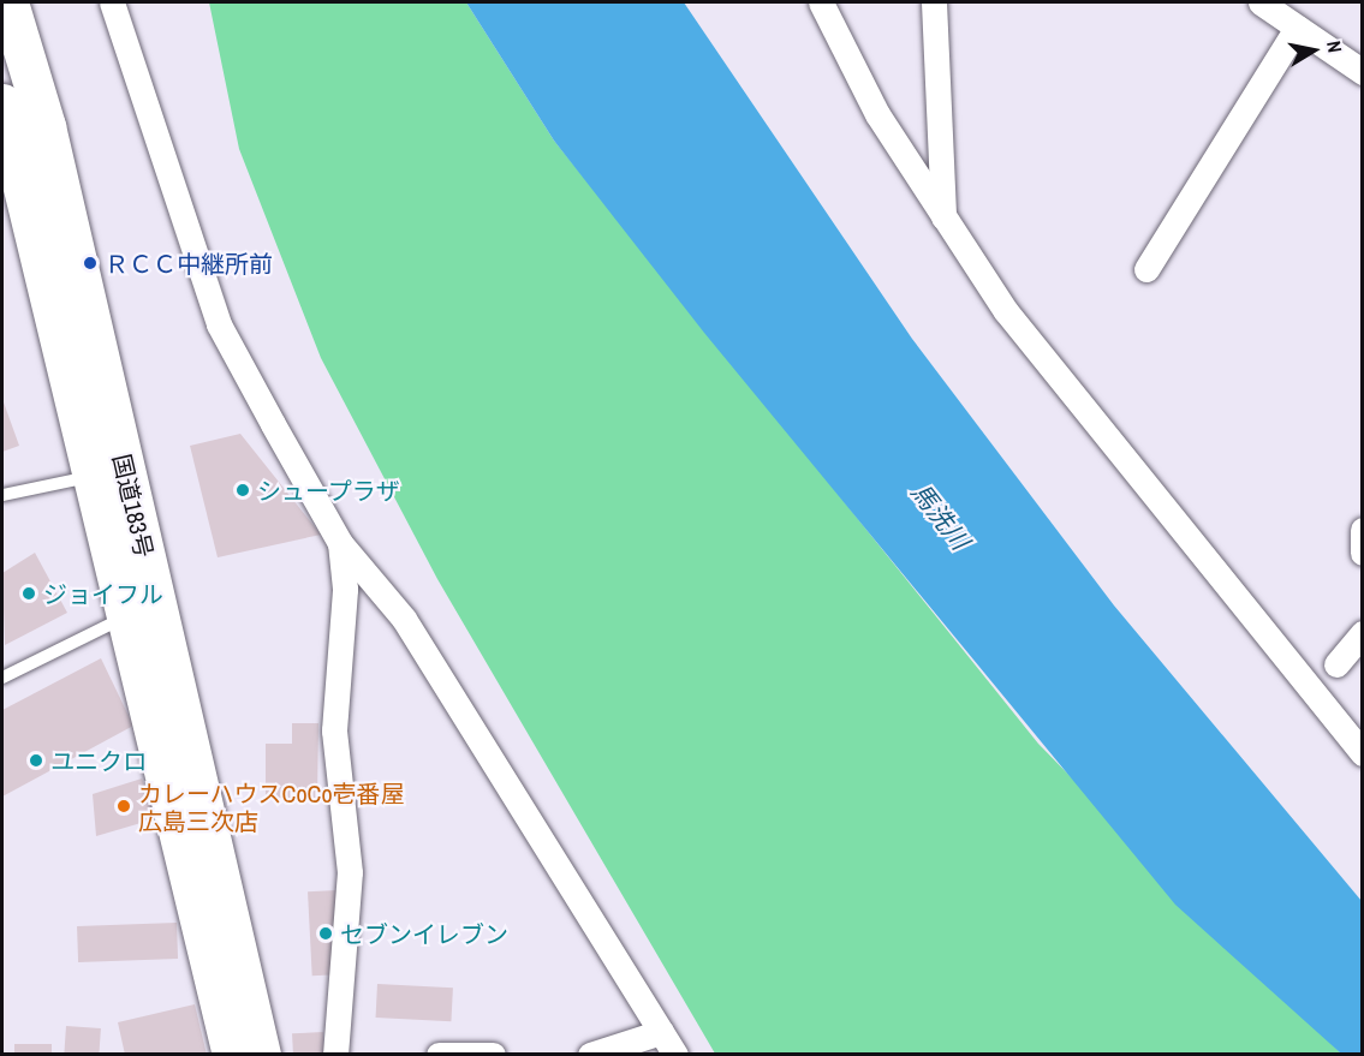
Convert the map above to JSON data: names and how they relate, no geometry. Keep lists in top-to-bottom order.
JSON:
{
  "streets": {
    "highway": ["国道183号"]
  },
  "water": ["馬洗川"],
  "places": [
    "ＲＣＣ中継所前",
    "シュープラザ",
    "ジョイフル",
    "ユニクロ",
    "カレーハウスCoCo壱番屋 広島三次店",
    "セブンイレブン"
  ],
  "north": "right"
}
